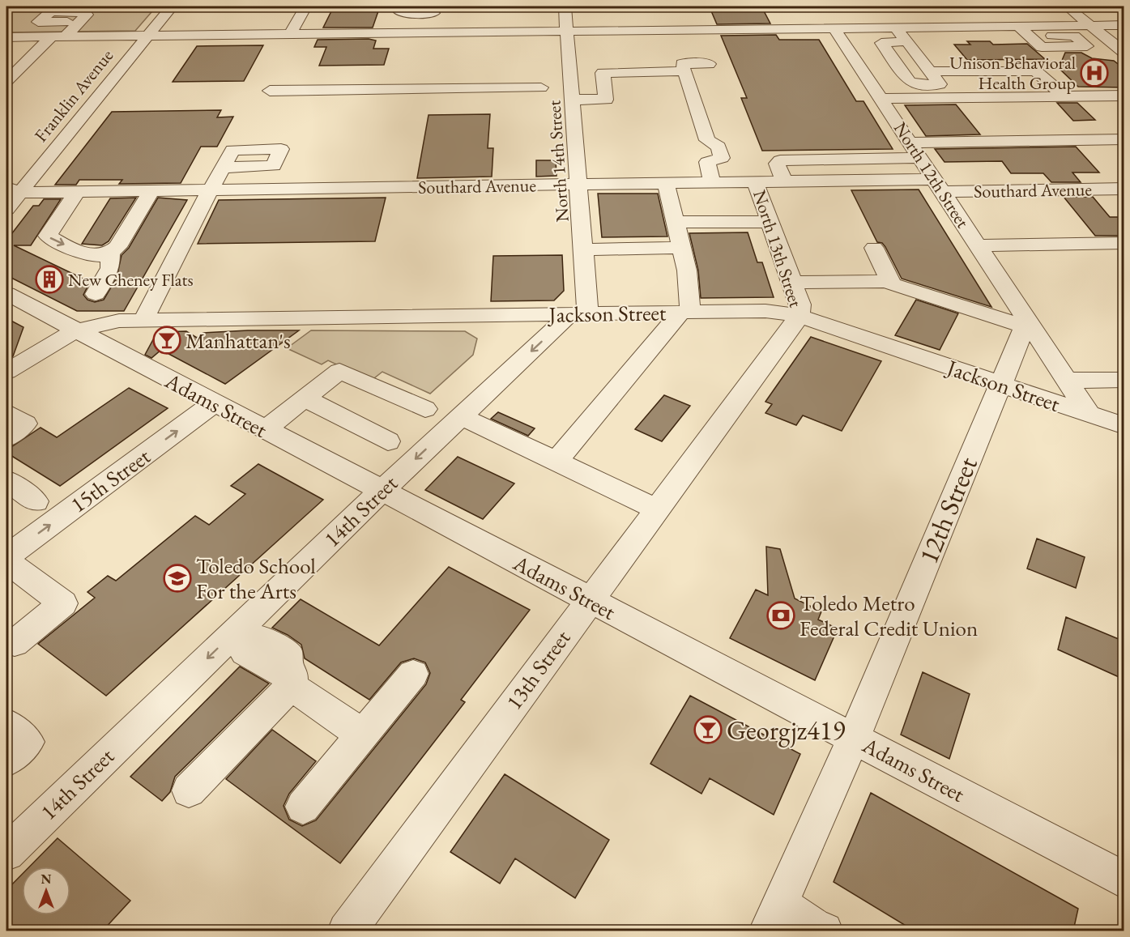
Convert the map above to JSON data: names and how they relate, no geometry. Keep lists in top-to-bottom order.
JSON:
{
  "streets": {
    "street": [
      "Franklin Avenue",
      "North 14th Street",
      "North 12th Street",
      "Southard Avenue",
      "North 13th Street",
      "Jackson Street",
      "Adams Street",
      "15th Street",
      "12th Street",
      "14th Street",
      "13th Street"
    ]
  },
  "crossings": [
    ["Franklin Avenue", "Southard Avenue"],
    ["North 14th Street", "Southard Avenue"],
    ["North 14th Street", "Jackson Street"],
    ["North 14th Street", "14th Street"],
    ["North 12th Street", "Southard Avenue"],
    ["North 12th Street", "Jackson Street"],
    ["Southard Avenue", "North 13th Street"],
    ["North 13th Street", "Jackson Street"],
    ["North 13th Street", "13th Street"],
    ["Jackson Street", "Adams Street"],
    ["Jackson Street", "12th Street"],
    ["Jackson Street", "14th Street"],
    ["Jackson Street", "13th Street"],
    ["Adams Street", "15th Street"],
    ["Adams Street", "12th Street"],
    ["Adams Street", "14th Street"],
    ["Adams Street", "13th Street"]
  ],
  "one_way": ["15th Street"],
  "places": {
    "hospital": ["Unison Behavioral Health Group"],
    "building": ["New Cheney Flats"],
    "bar": ["Manhattan's", "Georgjz419"],
    "school or university": ["Toledo School For the Arts"],
    "bank": ["Toledo Metro Federal Credit Union"]
  },
  "north": "top"
}
